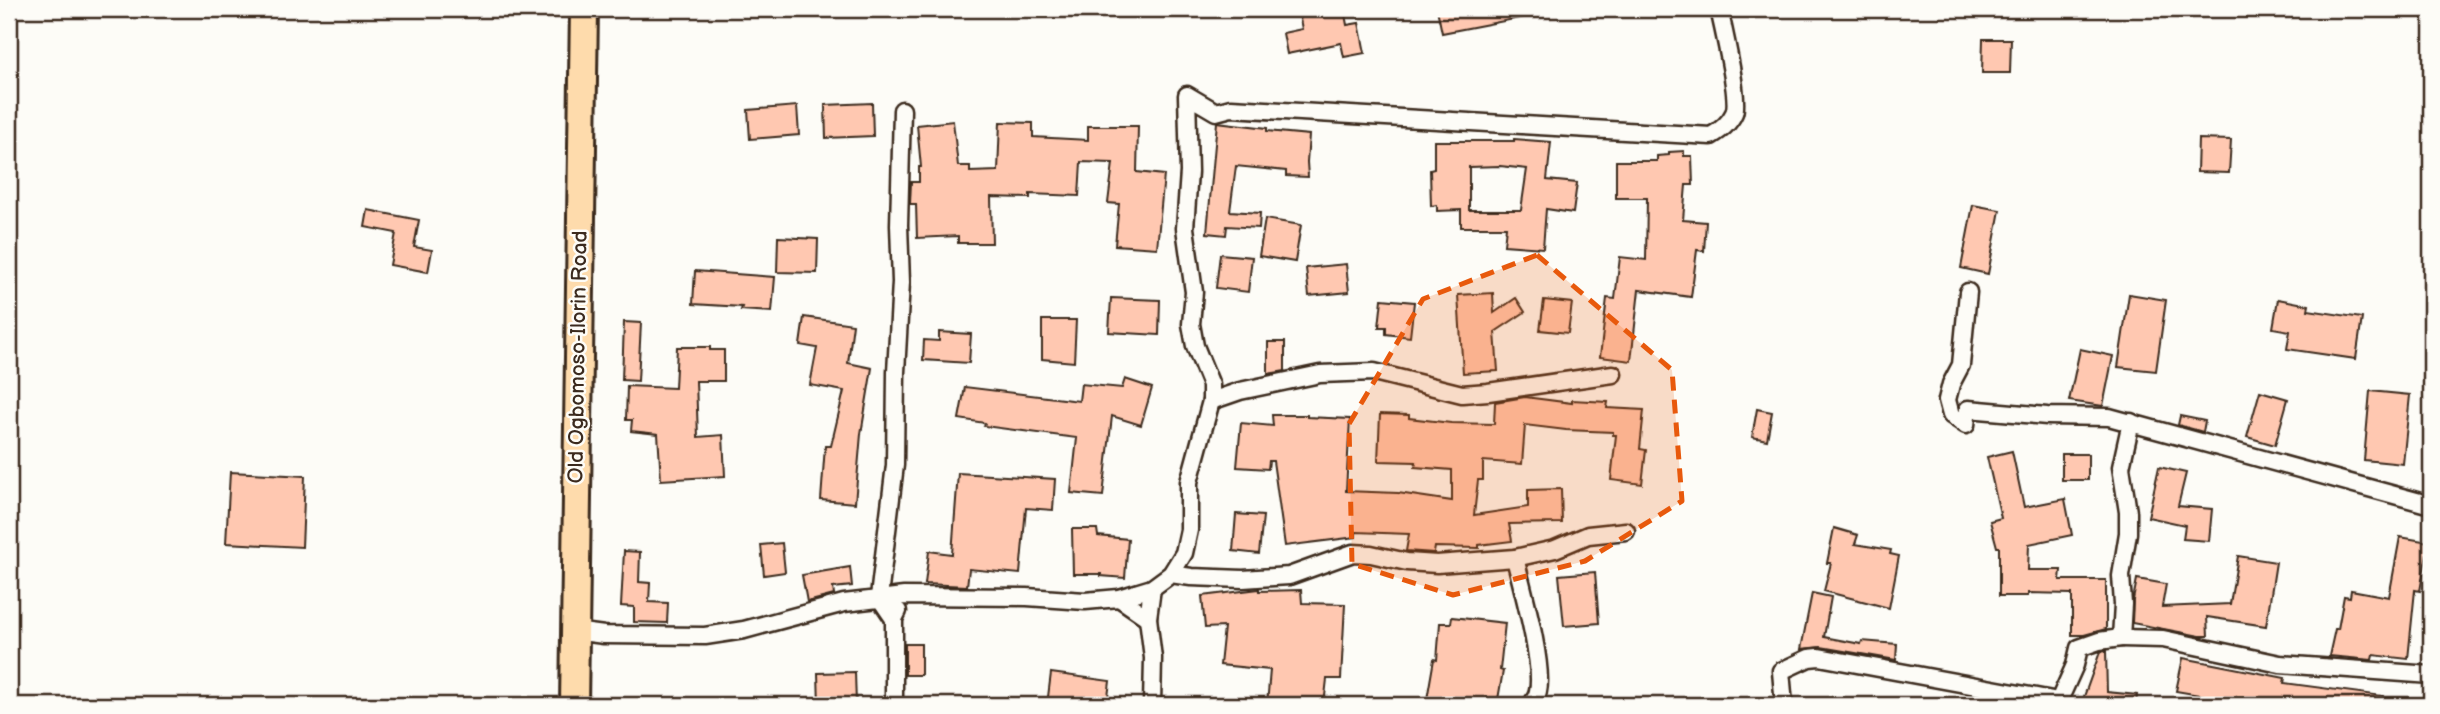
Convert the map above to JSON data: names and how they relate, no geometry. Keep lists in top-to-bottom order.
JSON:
{
  "streets": {
    "highway": ["Old Ogbomoso-Ilorin Road"]
  }
}
